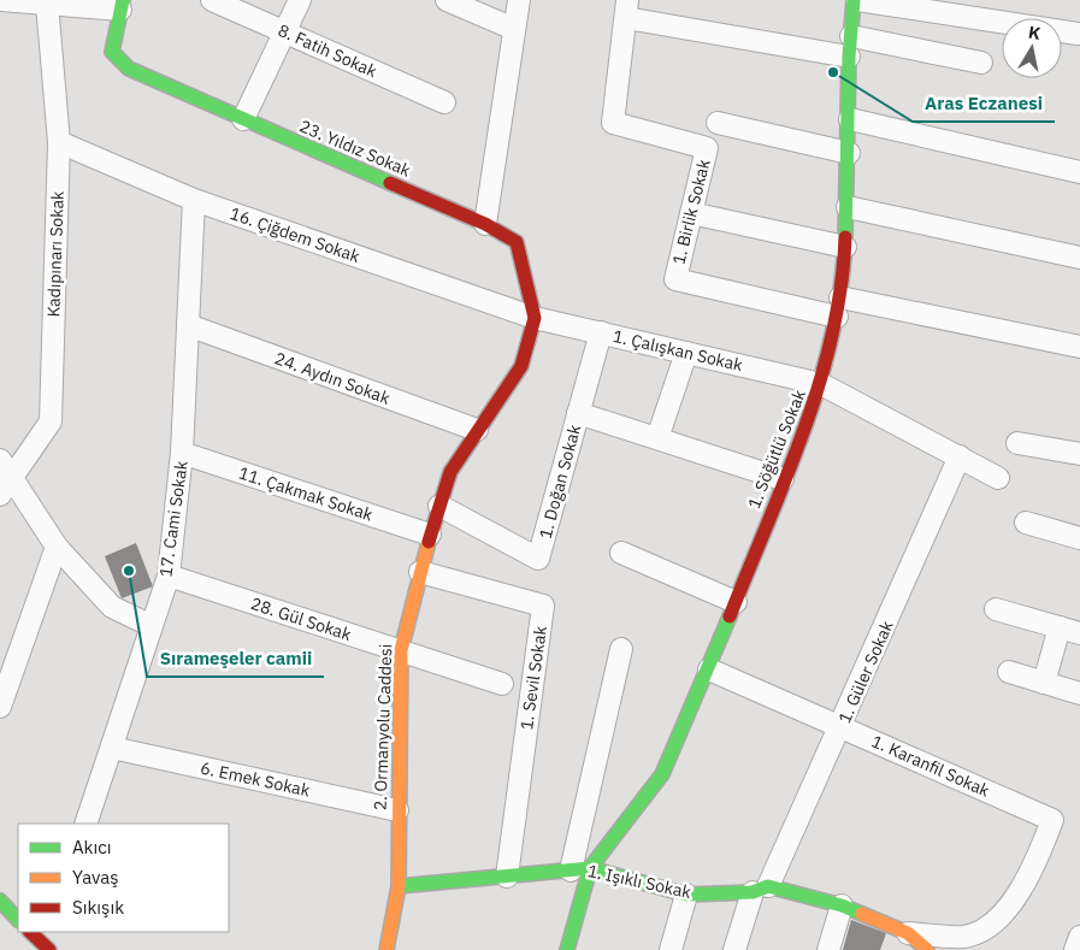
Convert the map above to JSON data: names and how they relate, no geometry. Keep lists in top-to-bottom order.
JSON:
{
  "streets": {
    "main road": [
      "23. Yıldız Sokak",
      "1. Söğütlü Sokak",
      "2. Ormanyolu Caddesi",
      "1. Işıklı Sokak"
    ],
    "street": [
      "8. Fatih Sokak",
      "1. Birlik Sokak",
      "16. Çiğdem Sokak",
      "Kadıpınarı Sokak",
      "1. Çalışkan Sokak",
      "24. Aydın Sokak",
      "1. Doğan Sokak",
      "11. Çakmak Sokak",
      "17. Cami Sokak",
      "28. Gül Sokak",
      "1. Güler Sokak",
      "1. Sevil Sokak",
      "1. Karanfil Sokak",
      "6. Emek Sokak"
    ]
  },
  "crossings": [
    ["23. Yıldız Sokak", "16. Çiğdem Sokak"],
    ["23. Yıldız Sokak", "1. Çalışkan Sokak"],
    ["23. Yıldız Sokak", "2. Ormanyolu Caddesi"],
    ["1. Birlik Sokak", "1. Söğütlü Sokak"],
    ["16. Çiğdem Sokak", "Kadıpınarı Sokak"],
    ["16. Çiğdem Sokak", "1. Çalışkan Sokak"],
    ["16. Çiğdem Sokak", "17. Cami Sokak"],
    ["16. Çiğdem Sokak", "2. Ormanyolu Caddesi"],
    ["1. Çalışkan Sokak", "1. Söğütlü Sokak"],
    ["1. Çalışkan Sokak", "1. Doğan Sokak"],
    ["1. Çalışkan Sokak", "1. Güler Sokak"],
    ["1. Çalışkan Sokak", "2. Ormanyolu Caddesi"],
    ["24. Aydın Sokak", "17. Cami Sokak"],
    ["24. Aydın Sokak", "2. Ormanyolu Caddesi"],
    ["1. Söğütlü Sokak", "1. Karanfil Sokak"],
    ["1. Söğütlü Sokak", "1. Işıklı Sokak"],
    ["1. Doğan Sokak", "2. Ormanyolu Caddesi"],
    ["11. Çakmak Sokak", "17. Cami Sokak"],
    ["11. Çakmak Sokak", "2. Ormanyolu Caddesi"],
    ["17. Cami Sokak", "28. Gül Sokak"],
    ["17. Cami Sokak", "6. Emek Sokak"],
    ["28. Gül Sokak", "2. Ormanyolu Caddesi"],
    ["1. Güler Sokak", "1. Karanfil Sokak"],
    ["1. Güler Sokak", "1. Işıklı Sokak"],
    ["1. Sevil Sokak", "2. Ormanyolu Caddesi"],
    ["1. Sevil Sokak", "1. Işıklı Sokak"],
    ["2. Ormanyolu Caddesi", "6. Emek Sokak"],
    ["2. Ormanyolu Caddesi", "1. Işıklı Sokak"],
    ["1. Karanfil Sokak", "1. Işıklı Sokak"]
  ],
  "places": ["Aras Eczanesi", "Sırameşeler camii"],
  "legend": ["Akıcı", "Yavaş", "Sıkışık"],
  "north": "top"
}
